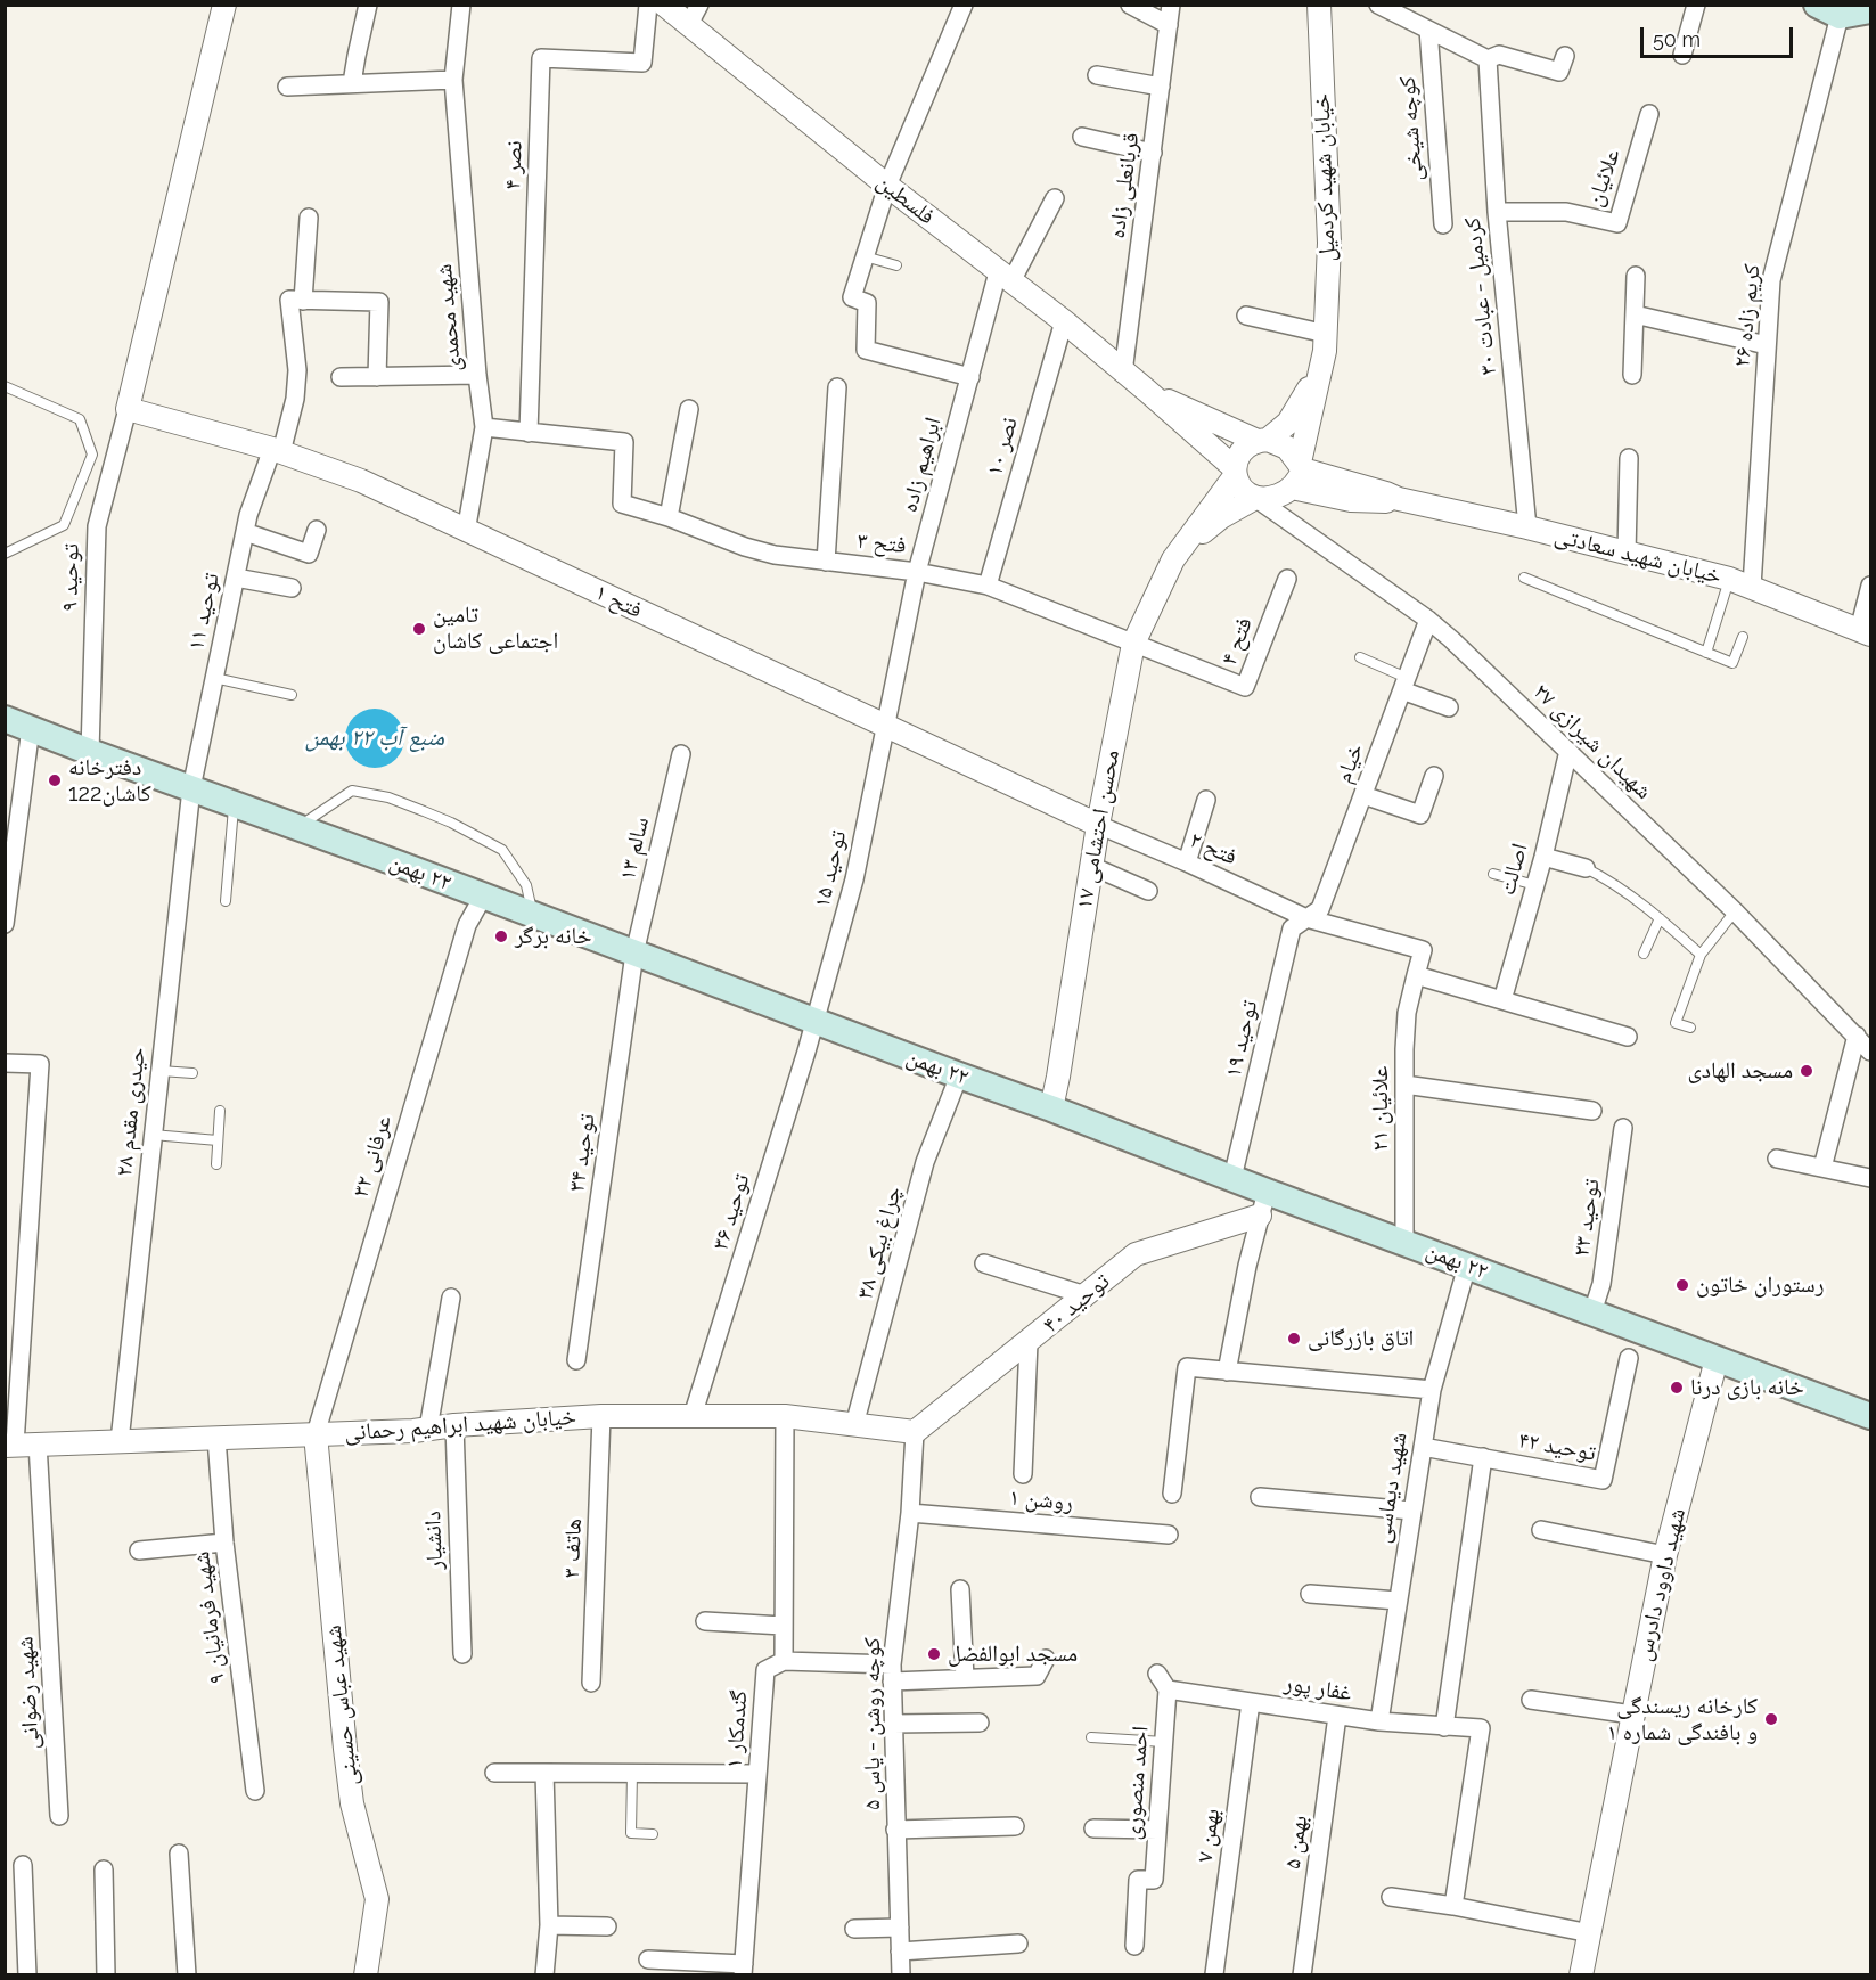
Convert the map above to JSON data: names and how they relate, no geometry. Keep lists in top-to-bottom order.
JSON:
{
  "streets": {
    "main road": ["٢٢ بهمن"],
    "street": [
      "کوچه شیخی",
      "نصر ۴",
      "خیابان شهید کردمیل",
      "علائیان",
      "قربانعلی زاده",
      "فلسطین",
      "کردمیل - عبادت ۳۰",
      "کریم زاده ۲۶",
      "شهید محمدی",
      "نصر ۱۰",
      "ابراهیم زاده",
      "فتح ۳",
      "خیابان شهید سعادتی",
      "توحید ۹",
      "فتح ۱",
      "توحید ۱۱",
      "فتح ۴",
      "شهیدان شیرازی ۲۷",
      "خیام",
      "محسن احتشامی ۱۷",
      "سالم ۱۳",
      "فتح ۲",
      "توحید ۱۵",
      "اصالت",
      "توحید ۱۹",
      "علائیان ۲۱",
      "حیدری مقدم ۲۸",
      "توحید ۳۴",
      "عرفانی ۳۲",
      "توحید ۳۶",
      "توحید ۲۳",
      "چراغ بیکی ۳۸",
      "توحید ۴۰",
      "خیابان شهید ابراهیم رحمانی",
      "توحید ۴۲",
      "شهید دیماسی",
      "روشن ۱",
      "دانشیار",
      "هاتف ۳",
      "شهید داوود دادرس",
      "شهید فرمانیان ۹",
      "غفار پور",
      "شهید رضوانی",
      "شهید عباس حسینی",
      "کوچه روشن - یاس ۵",
      "گندمکار ۱",
      "احمد منصوری",
      "بهمن ۷",
      "بهمن ۵"
    ]
  },
  "crossings": [
    ["نصر ۴", "فتح ۳"],
    ["علائیان", "کردمیل - عبادت ۳۰"],
    ["قربانعلی زاده", "فلسطین"],
    ["فلسطین", "نصر ۱۰"],
    ["فلسطین", "ابراهیم زاده"],
    ["کردمیل - عبادت ۳۰", "خیابان شهید سعادتی"],
    ["کریم زاده ۲۶", "خیابان شهید سعادتی"],
    ["شهید محمدی", "فتح ۱"],
    ["نصر ۱۰", "فتح ۳"],
    ["ابراهیم زاده", "فتح ۳"],
    ["ابراهیم زاده", "فتح ۱"],
    ["ابراهیم زاده", "توحید ۱۵"],
    ["فتح ۳", "فتح ۴"],
    ["فتح ۳", "محسن احتشامی ۱۷"],
    ["خیابان شهید سعادتی", "شهیدان شیرازی ۲۷"],
    ["خیابان شهید سعادتی", "محسن احتشامی ۱۷"],
    ["توحید ۹", "فتح ۱"],
    ["توحید ۹", "٢٢ بهمن"],
    ["فتح ۱", "توحید ۱۱"],
    ["فتح ۱", "محسن احتشامی ۱۷"],
    ["فتح ۱", "فتح ۲"],
    ["فتح ۱", "توحید ۱۵"],
    ["توحید ۱۱", "٢٢ بهمن"],
    ["توحید ۱۱", "حیدری مقدم ۲۸"],
    ["فتح ۴", "محسن احتشامی ۱۷"],
    ["شهیدان شیرازی ۲۷", "خیام"],
    ["شهیدان شیرازی ۲۷", "محسن احتشامی ۱۷"],
    ["شهیدان شیرازی ۲۷", "اصالت"],
    ["خیام", "فتح ۲"],
    ["خیام", "توحید ۱۹"],
    ["محسن احتشامی ۱۷", "فتح ۲"],
    ["محسن احتشامی ۱۷", "٢٢ بهمن"],
    ["سالم ۱۳", "٢٢ بهمن"],
    ["سالم ۱۳", "توحید ۳۴"],
    ["فتح ۲", "توحید ۱۹"],
    ["فتح ۲", "علائیان ۲۱"],
    ["توحید ۱۵", "٢٢ بهمن"],
    ["توحید ۱۵", "توحید ۳۶"],
    ["٢٢ بهمن", "توحید ۱۹"],
    ["٢٢ بهمن", "علائیان ۲۱"],
    ["٢٢ بهمن", "حیدری مقدم ۲۸"],
    ["٢٢ بهمن", "توحید ۳۴"],
    ["٢٢ بهمن", "عرفانی ۳۲"],
    ["٢٢ بهمن", "توحید ۳۶"],
    ["٢٢ بهمن", "توحید ۲۳"],
    ["٢٢ بهمن", "چراغ بیکی ۳۸"],
    ["٢٢ بهمن", "توحید ۴۰"],
    ["٢٢ بهمن", "شهید دیماسی"],
    ["٢٢ بهمن", "شهید داوود دادرس"],
    ["حیدری مقدم ۲۸", "خیابان شهید ابراهیم رحمانی"],
    ["عرفانی ۳۲", "خیابان شهید ابراهیم رحمانی"],
    ["عرفانی ۳۲", "شهید عباس حسینی"],
    ["توحید ۳۶", "خیابان شهید ابراهیم رحمانی"],
    ["چراغ بیکی ۳۸", "خیابان شهید ابراهیم رحمانی"],
    ["توحید ۴۰", "خیابان شهید ابراهیم رحمانی"],
    ["توحید ۴۰", "کوچه روشن - یاس ۵"],
    ["خیابان شهید ابراهیم رحمانی", "دانشیار"],
    ["خیابان شهید ابراهیم رحمانی", "هاتف ۳"],
    ["خیابان شهید ابراهیم رحمانی", "شهید فرمانیان ۹"],
    ["خیابان شهید ابراهیم رحمانی", "شهید رضوانی"],
    ["خیابان شهید ابراهیم رحمانی", "شهید عباس حسینی"],
    ["خیابان شهید ابراهیم رحمانی", "کوچه روشن - یاس ۵"],
    ["توحید ۴۲", "شهید دیماسی"],
    ["شهید دیماسی", "غفار پور"],
    ["روشن ۱", "کوچه روشن - یاس ۵"],
    ["غفار پور", "احمد منصوری"],
    ["غفار پور", "بهمن ۷"],
    ["غفار پور", "بهمن ۵"]
  ],
  "water": ["منبع آب ۲۲ بهمن"],
  "places": [
    "تامین اجتماعی کاشان",
    "دفترخانه 122کاشان",
    "خانه برگر",
    "مسجد الهادی",
    "رستوران خاتون",
    "اتاق بازرگانی",
    "خانه بازی درنا",
    "مسجد ابوالفضل",
    "کارخانه ریسندگی و بافندگی شماره ۱"
  ],
  "scale_bar": "50 m"
}
